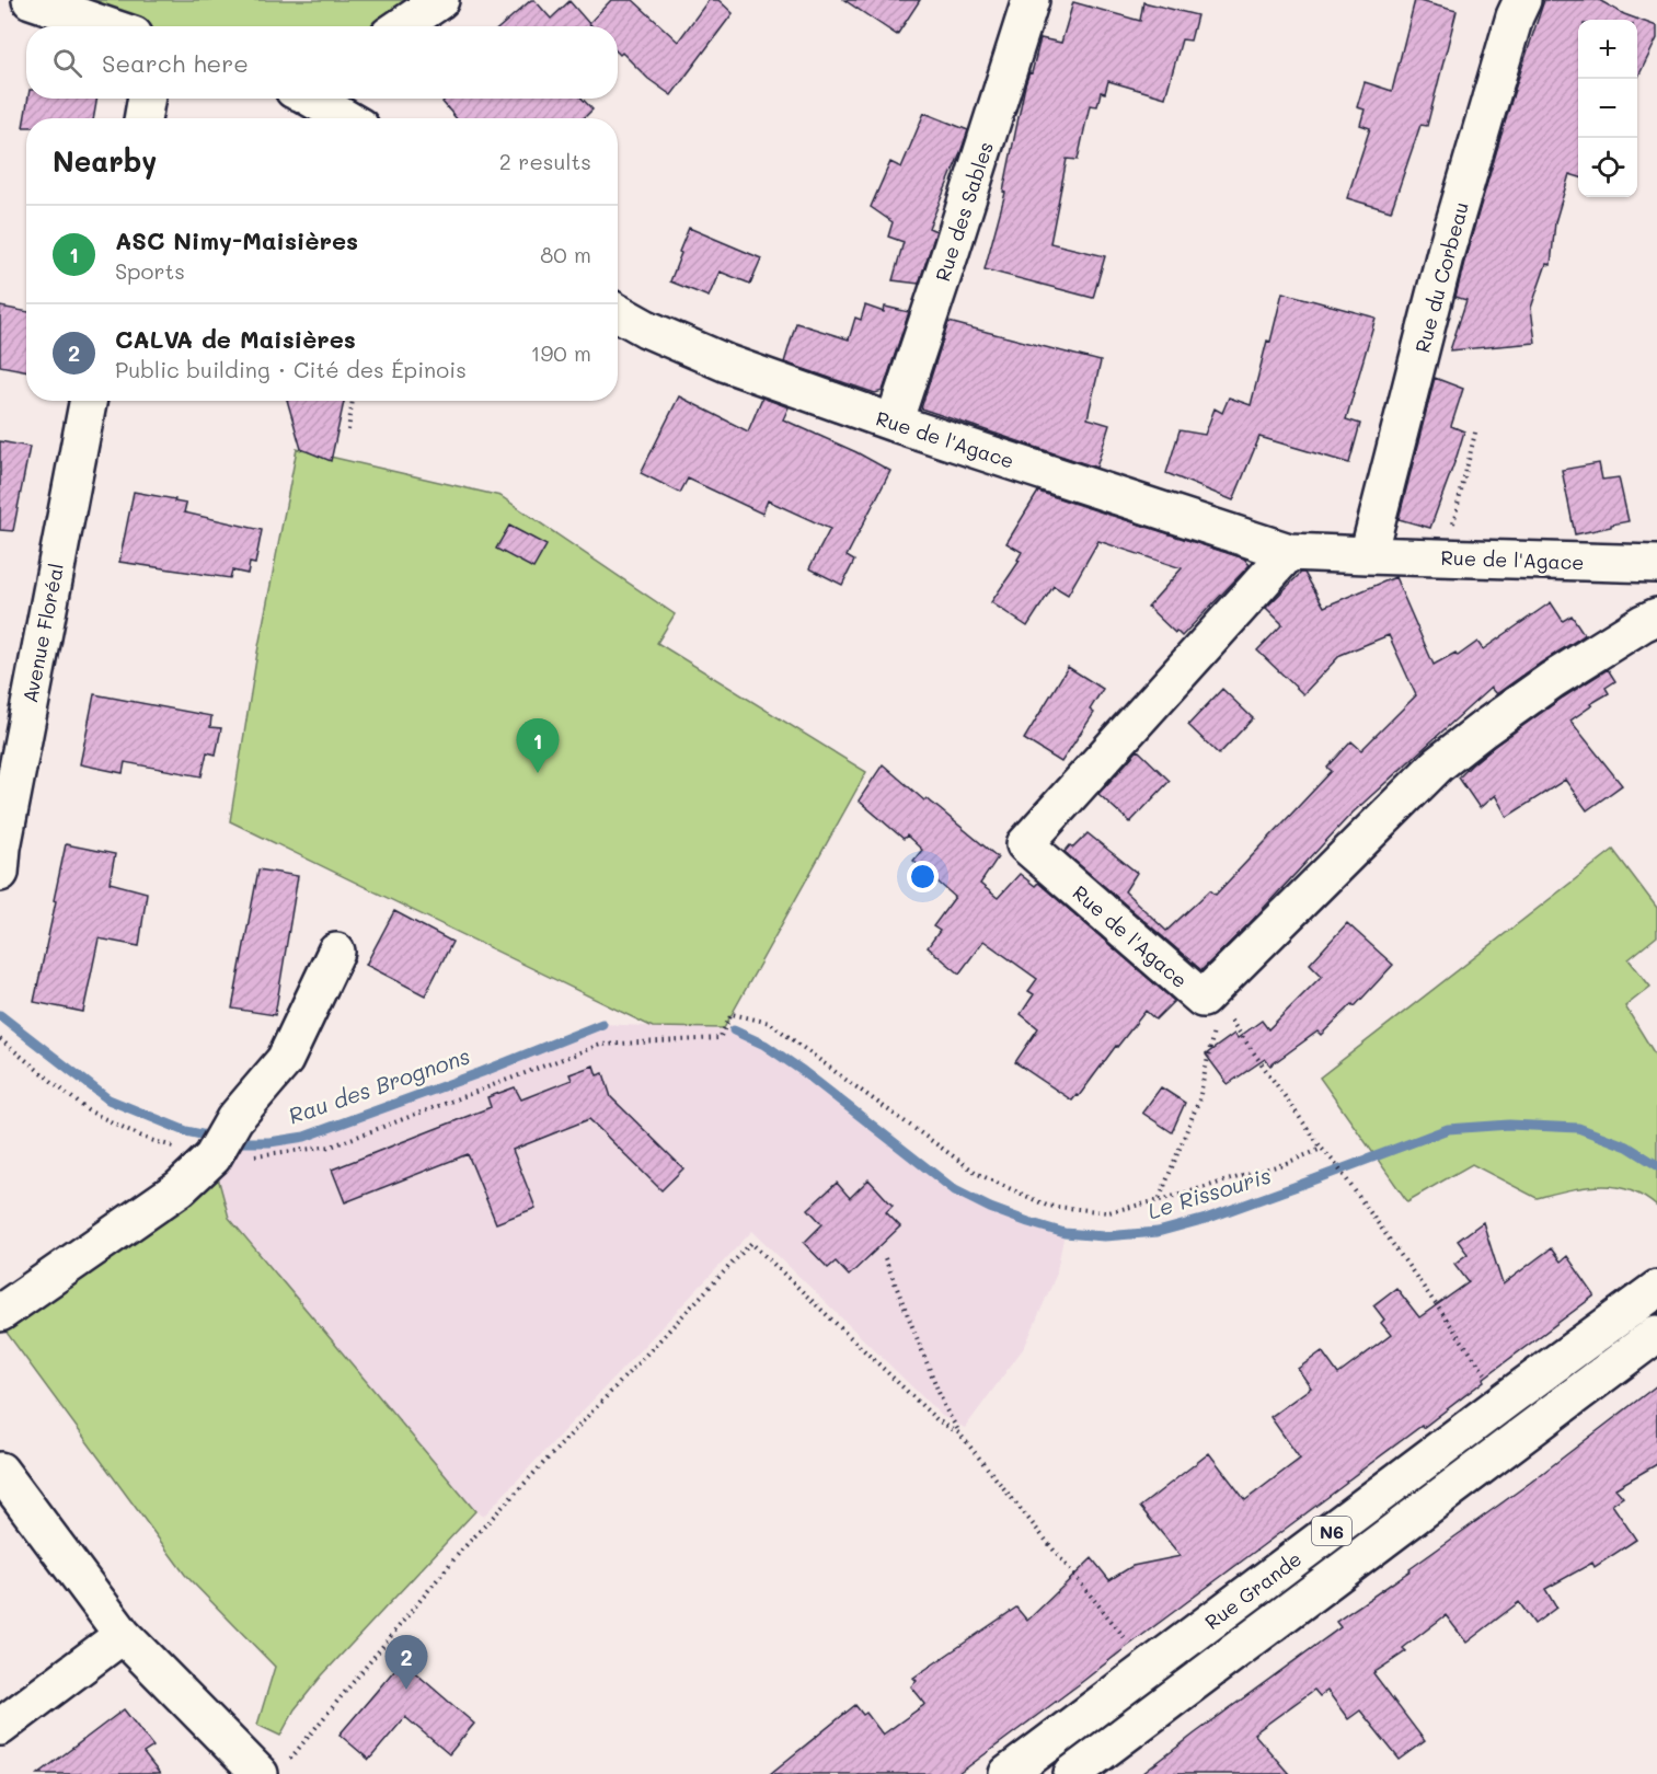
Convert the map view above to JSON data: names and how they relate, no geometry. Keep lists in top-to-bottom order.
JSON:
{
  "streets": {
    "street": [
      "Rue des Sables",
      "Rue du Corbeau",
      "Rue de l'Agace",
      "Avenue Floréal",
      "N6",
      "Rue Grande"
    ]
  },
  "crossings": [
    ["Rue des Sables", "Rue de l'Agace"],
    ["Rue du Corbeau", "Rue de l'Agace"]
  ],
  "water": ["Rau des Brognons", "Le Rissouris"],
  "page": {
    "map_buttons": ["+", "−"],
    "search": "Search here",
    "heading": ["Nearby", "2 results"],
    "list": [
      {
        "mark": "1",
        "name": "ASC Nimy-Maisières",
        "note": "Sports",
        "value": "80 m"
      },
      {
        "mark": "2",
        "name": "CALVA de Maisières",
        "note": "Public building · Cité des Épinois",
        "value": "190 m"
      }
    ],
    "pins": ["1", "2"]
  }
}
